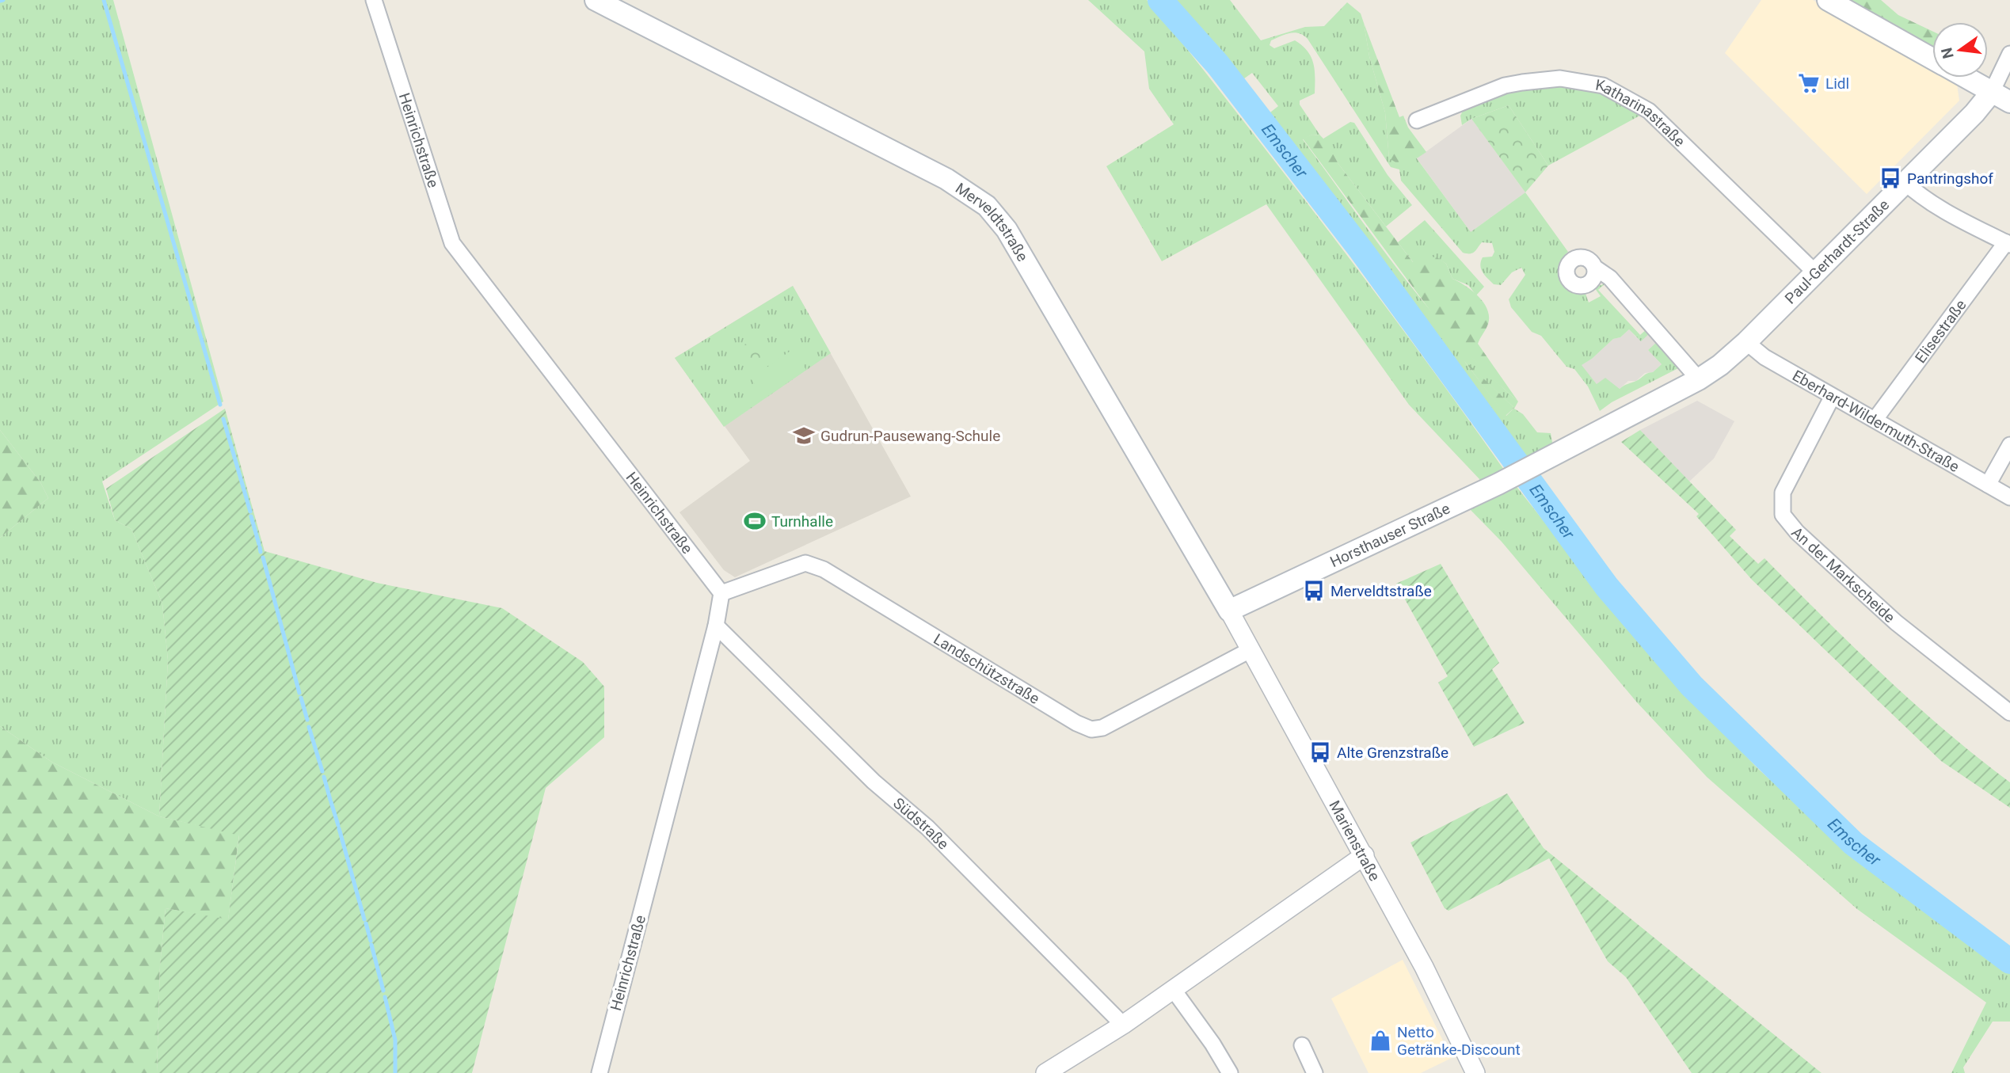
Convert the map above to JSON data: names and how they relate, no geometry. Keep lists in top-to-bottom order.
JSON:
{
  "streets": {
    "main road": ["Merveldtstraße", "Paul-Gerhardt-Straße", "Horsthauser Straße"],
    "street": [
      "Katharinastraße",
      "Heinrichstraße",
      "Elisestraße",
      "Eberhard-Wildermuth-Straße",
      "An der Markscheide",
      "Landschützstraße",
      "Südstraße",
      "Marienstraße"
    ]
  },
  "crossings": [
    ["Katharinastraße", "Paul-Gerhardt-Straße"],
    ["Heinrichstraße", "Landschützstraße"],
    ["Heinrichstraße", "Südstraße"],
    ["Merveldtstraße", "Horsthauser Straße"],
    ["Merveldtstraße", "Marienstraße"],
    ["Paul-Gerhardt-Straße", "Eberhard-Wildermuth-Straße"],
    ["Paul-Gerhardt-Straße", "Horsthauser Straße"],
    ["Elisestraße", "Eberhard-Wildermuth-Straße"],
    ["Eberhard-Wildermuth-Straße", "An der Markscheide"],
    ["Horsthauser Straße", "Marienstraße"],
    ["Landschützstraße", "Marienstraße"]
  ],
  "water": ["Emscher"],
  "places": {
    "supermarket": ["Lidl"],
    "bus stop": ["Pantringshof", "Merveldtstraße", "Alte Grenzstraße"],
    "school or university": ["Gudrun-Pausewang-Schule"],
    "sports": ["Turnhalle"],
    "shop": ["Netto Getränke-Discount"]
  },
  "north": "left"
}
